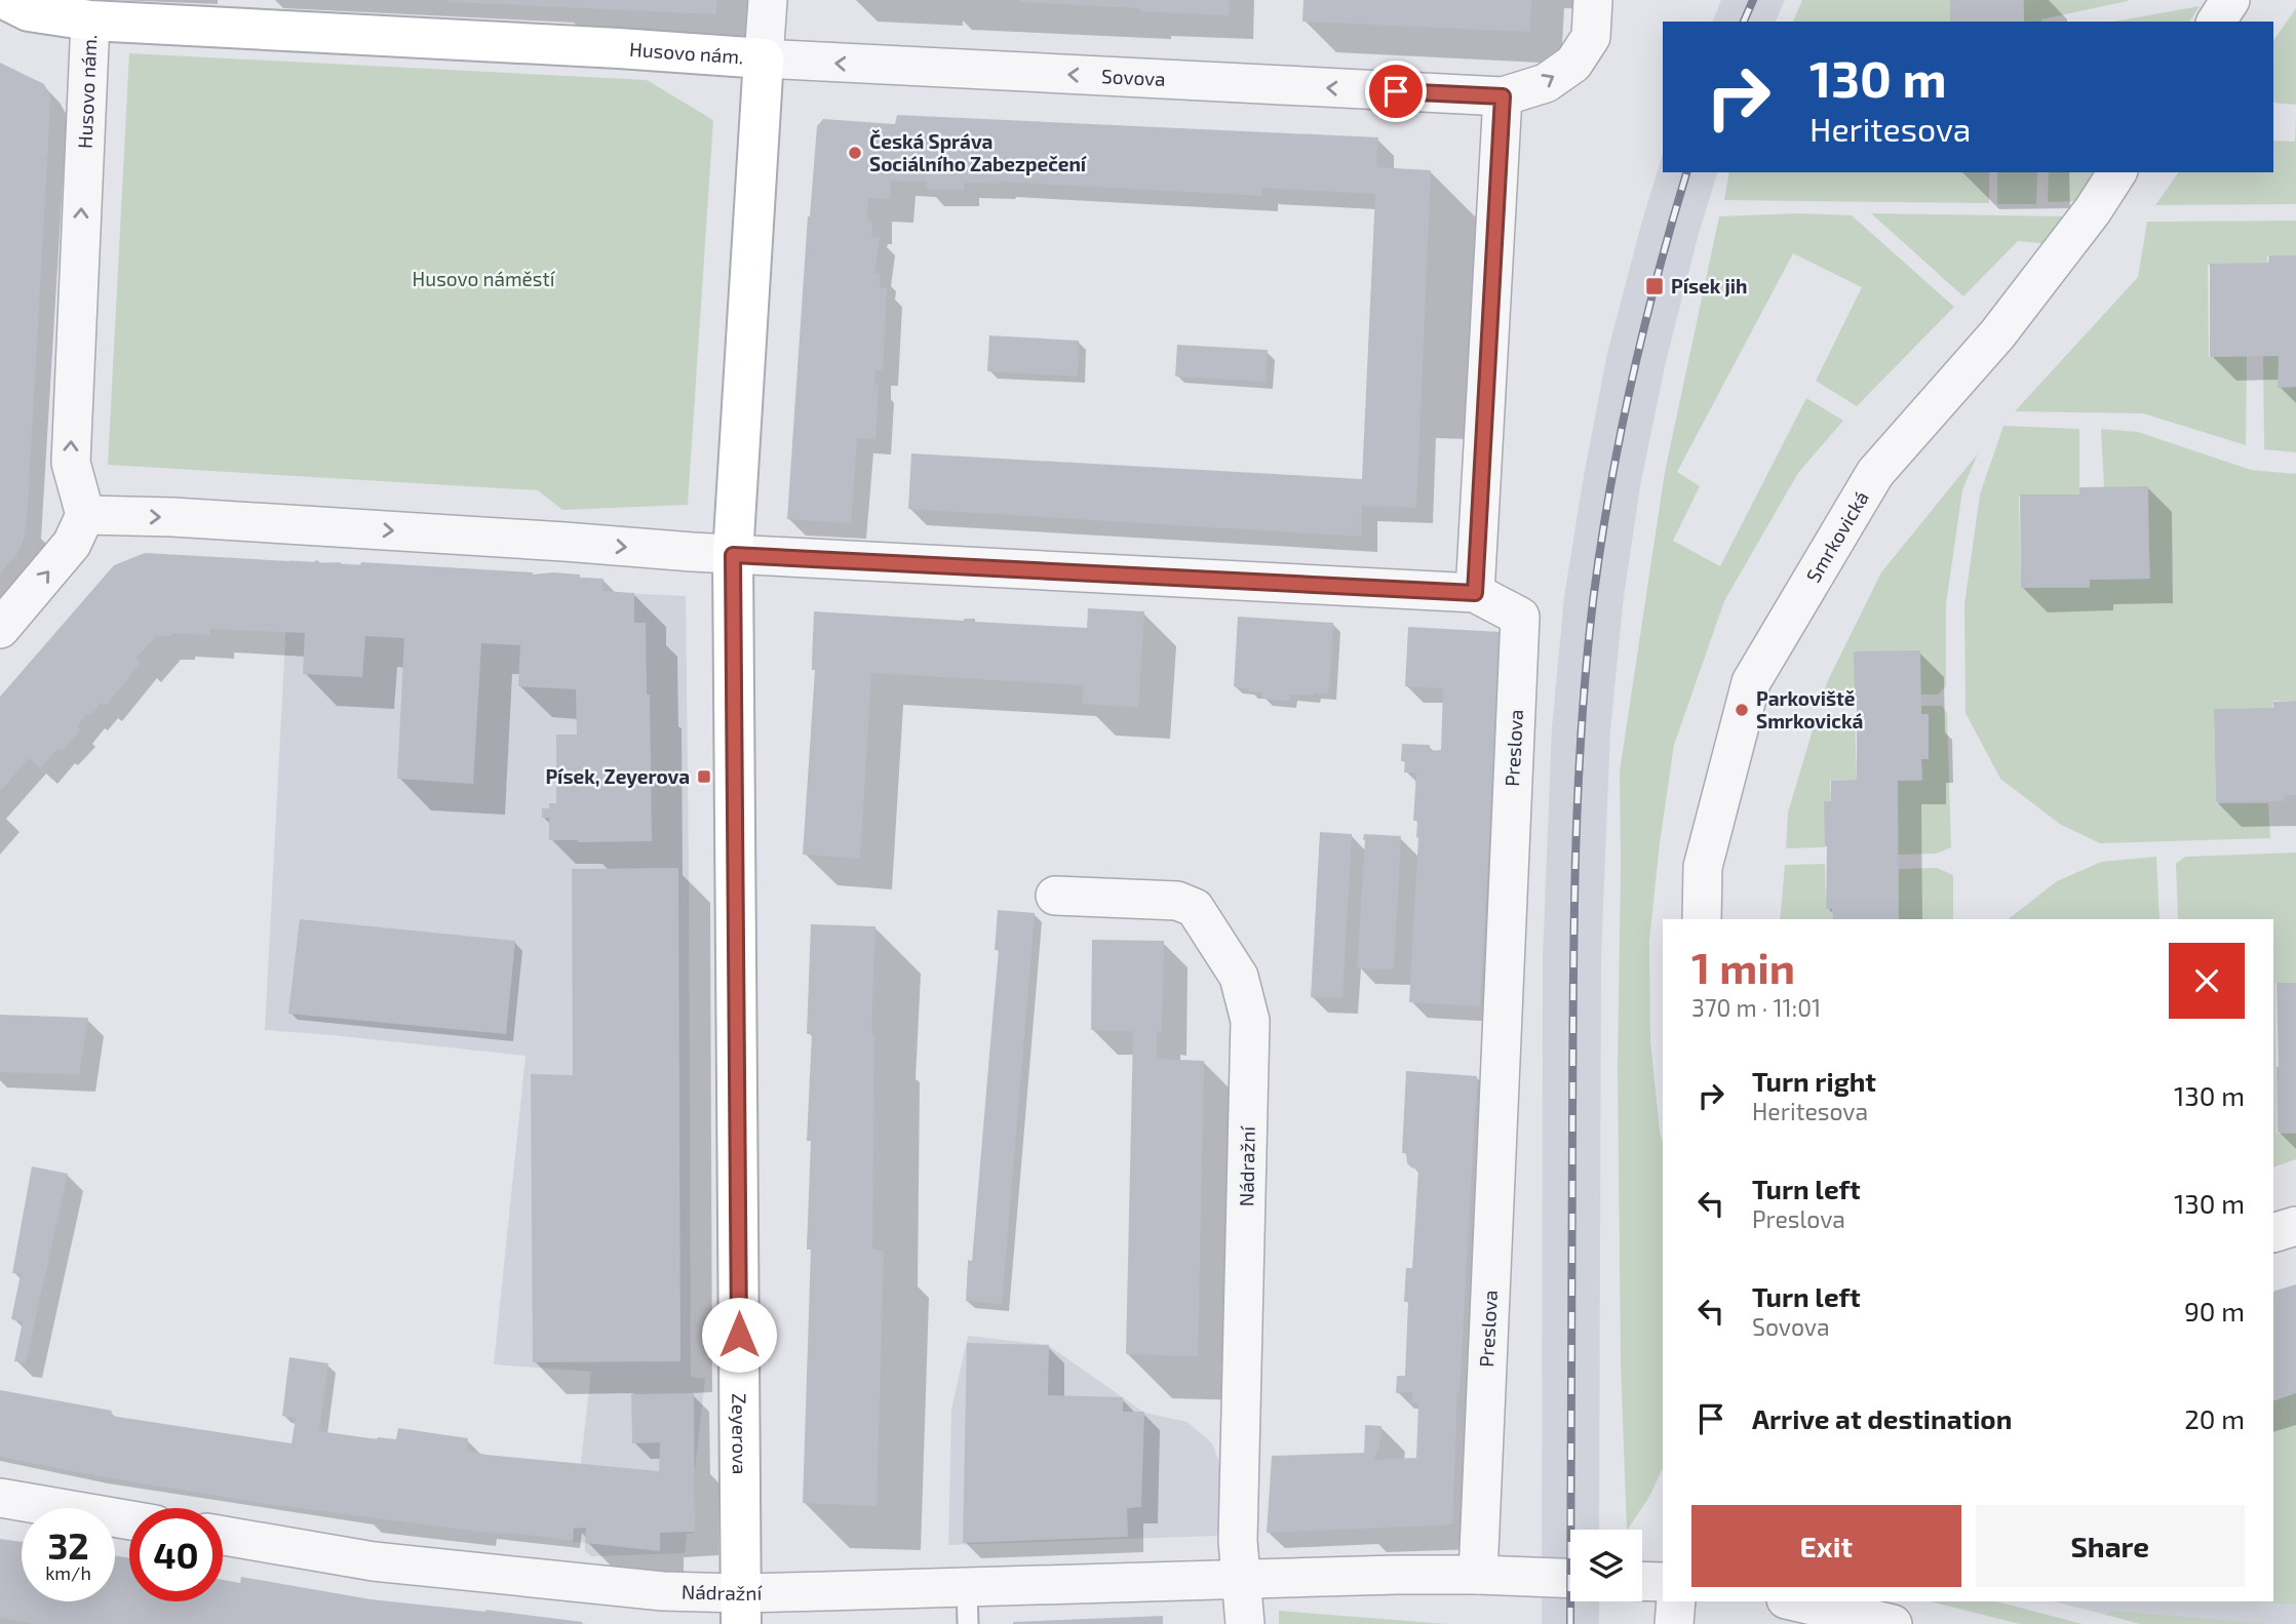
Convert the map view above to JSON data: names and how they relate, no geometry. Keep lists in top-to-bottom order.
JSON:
{
  "streets": {
    "street": [
      "Husovo nám.",
      "Sovova",
      "Smrkovická",
      "Preslova",
      "Nádražní",
      "Zeyerova"
    ]
  },
  "crossings": [
    ["Husovo nám.", "Sovova"],
    ["Husovo nám.", "Zeyerova"],
    ["Preslova", "Nádražní"],
    ["Nádražní", "Zeyerova"]
  ],
  "one_way": ["Sovova"],
  "parks": ["Husovo náměstí"],
  "places": {
    "other": ["Česká Správa Sociálního Zabezpečení", "Parkoviště Smrkovická"],
    "transit": ["Písek jih", "Písek, Zeyerova"]
  },
  "page": {
    "turn": ["130 m", "Heritesova"],
    "heading": ["1 min", "370 m · 11:01"],
    "list": [
      {
        "name": "Turn right",
        "note": "Heritesova",
        "value": "130 m"
      },
      {
        "name": "Turn left",
        "note": "Preslova",
        "value": "130 m"
      },
      {
        "name": "Turn left",
        "note": "Sovova",
        "value": "90 m"
      },
      {
        "name": "Arrive at destination",
        "value": "20 m"
      }
    ],
    "buttons": ["Exit", "Share"],
    "speed": "32 km/h",
    "limit": "40"
  }
}
